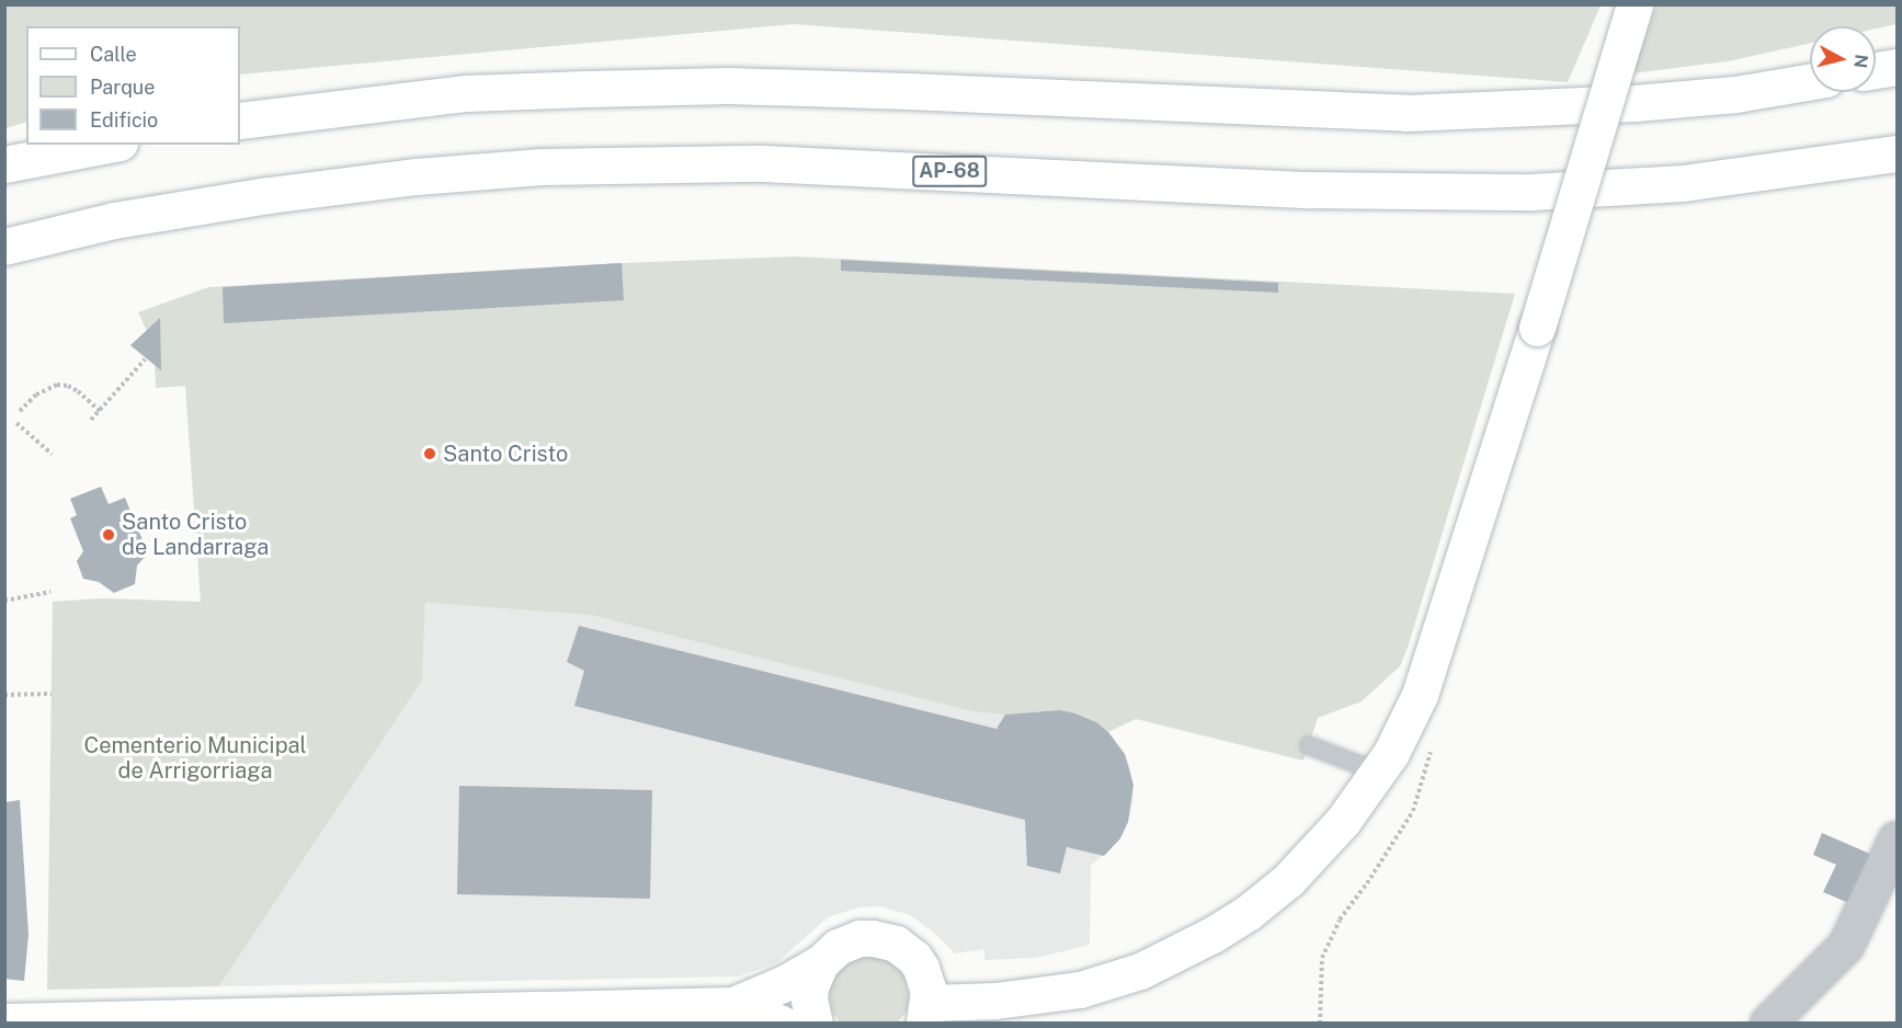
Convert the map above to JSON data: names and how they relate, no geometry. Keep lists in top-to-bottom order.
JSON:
{
  "streets": {
    "main road": ["AP-68"]
  },
  "parks": ["Cementerio Municipal de Arrigorriaga"],
  "places": ["Santo Cristo", "Santo Cristo de Landarraga"],
  "legend": ["Calle", "Parque", "Edificio"],
  "north": "right"
}
